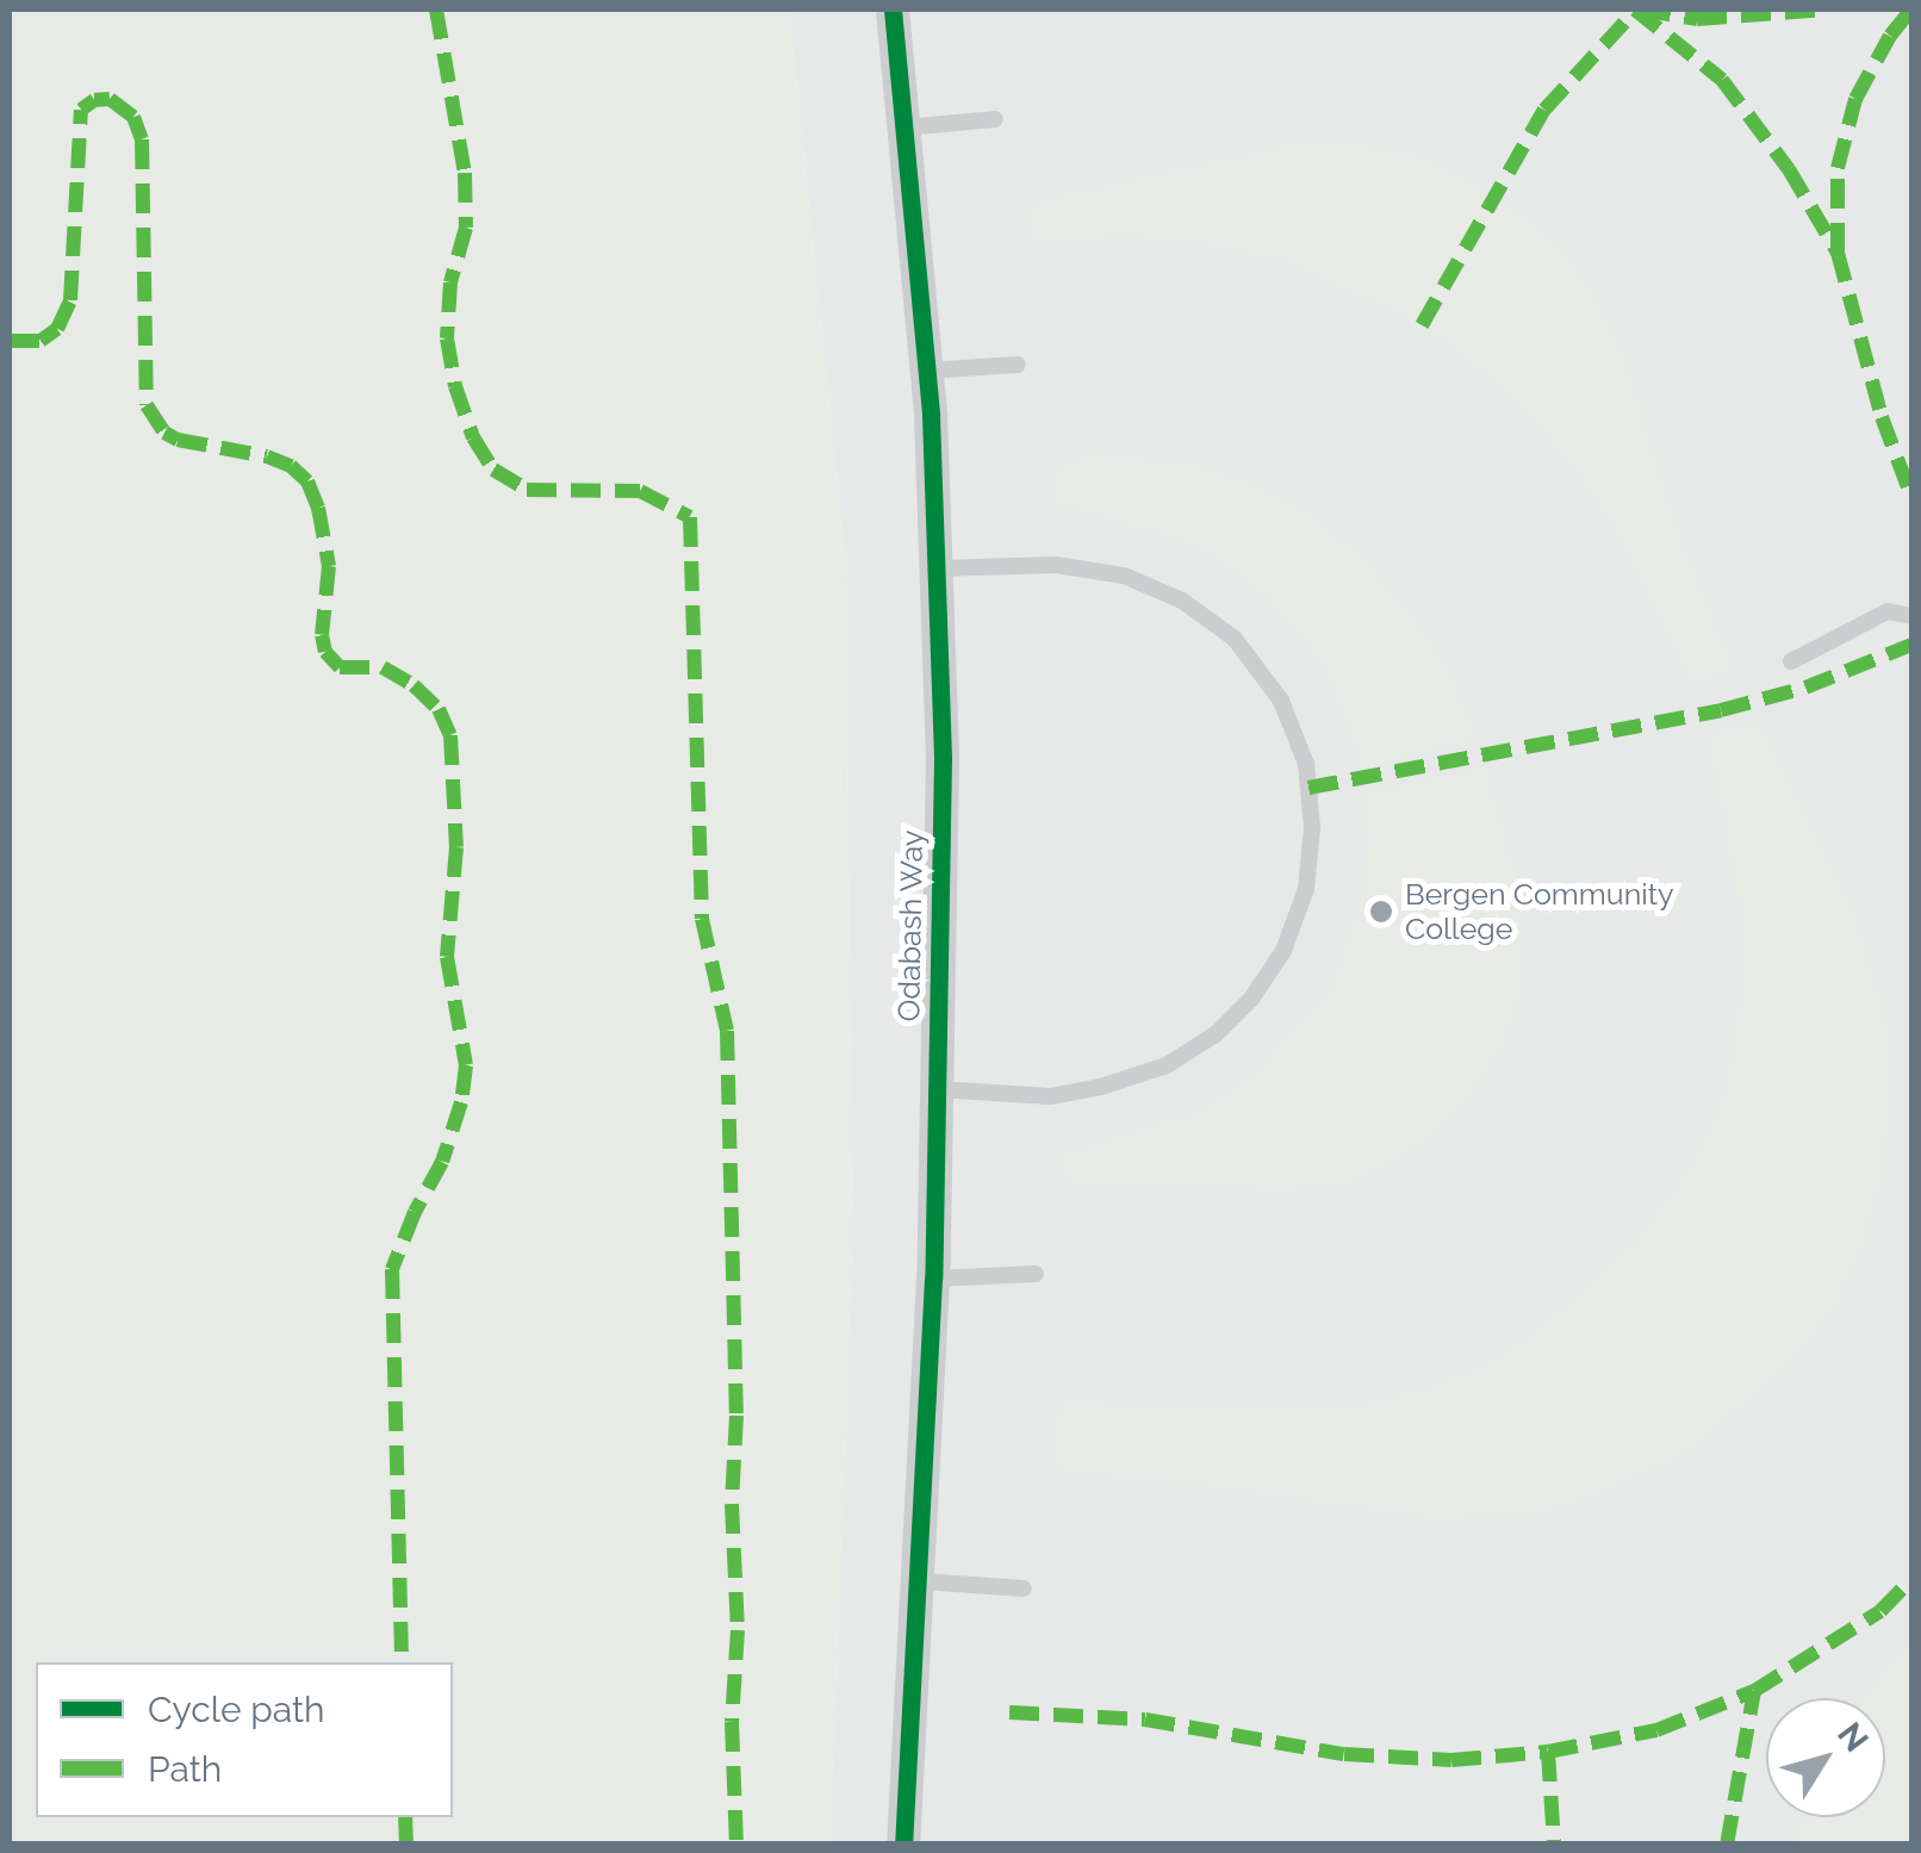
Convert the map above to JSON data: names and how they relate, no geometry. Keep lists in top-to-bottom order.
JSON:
{
  "streets": {
    "street": ["Odabash Way"]
  },
  "places": ["Bergen Community College"],
  "legend": ["Cycle path", "Path"],
  "north": "top right"
}
